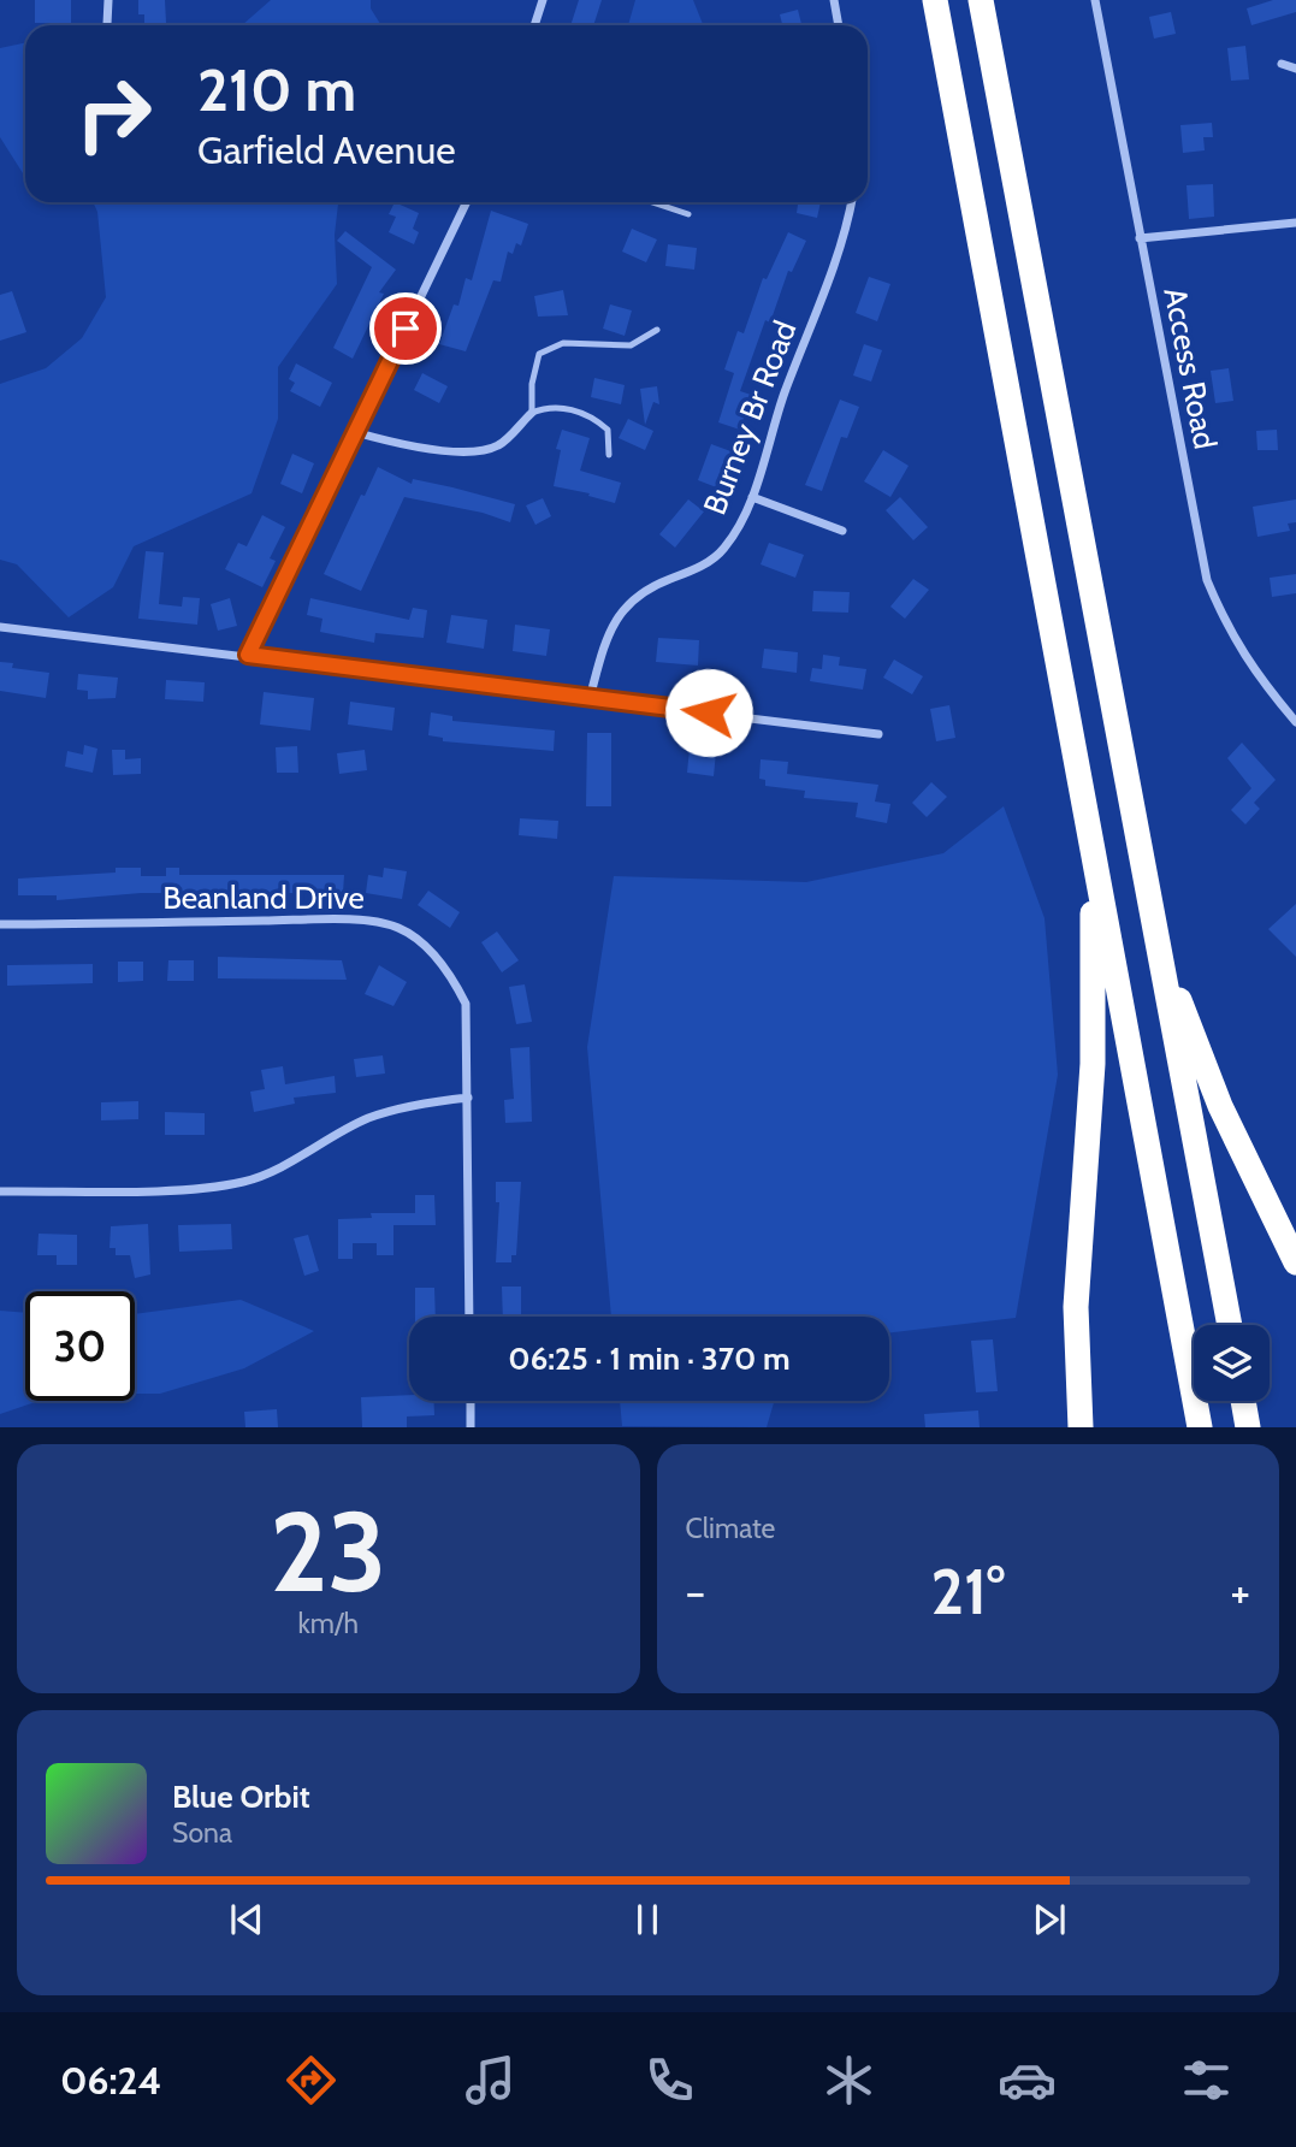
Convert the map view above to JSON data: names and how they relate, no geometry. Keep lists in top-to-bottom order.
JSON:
{
  "streets": {
    "street": ["Access Road", "Burney Br Road", "Beanland Drive"]
  },
  "page": {
    "turn": ["210 m", "Garfield Avenue"],
    "limit": "30",
    "trip": "06:25 · 1 min · 370 m",
    "tile": [
      ["23", "km/h"],
      "Climate"
    ],
    "heat": ["−", "21°", "+"],
    "song": ["Blue Orbit", "Sona"],
    "tabs": "06:24"
  }
}
